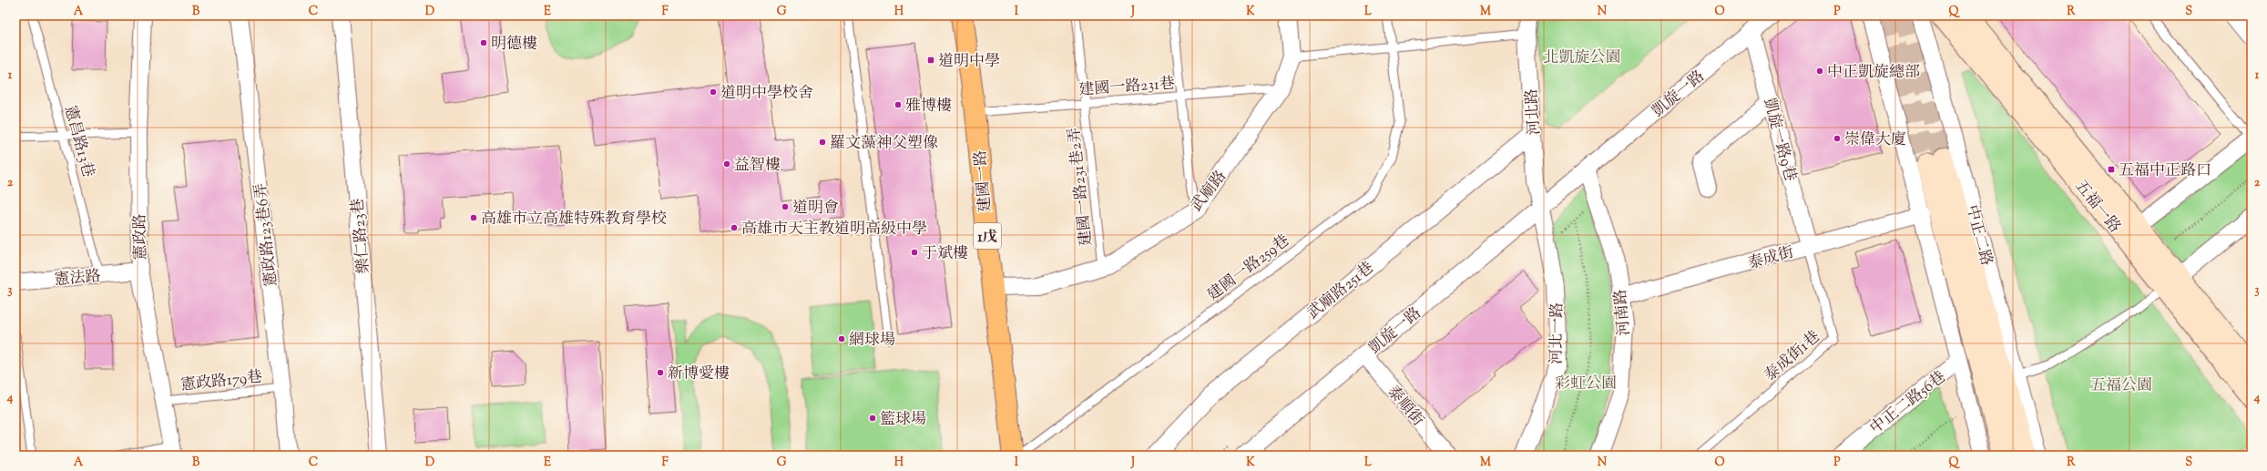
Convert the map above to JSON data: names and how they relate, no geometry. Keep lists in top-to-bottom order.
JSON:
{
  "streets": {
    "main road": ["建國一路", "1戊"],
    "street": [
      "凱旋一路",
      "河北路",
      "凱旋一路9巷",
      "武廟路",
      "五福一路",
      "憲政路123巷6弄",
      "中正二路",
      "樂仁路23巷",
      "憲政路",
      "泰成街",
      "憲法路",
      "武廟路251巷",
      "河南路",
      "河北一路",
      "中正二路56巷",
      "泰順街"
    ],
    "lane": [
      "建國一路231巷",
      "憲昌路13巷",
      "建國一路231巷2弄",
      "建國一路259巷",
      "泰成街1巷",
      "憲政路179巷"
    ]
  },
  "crossings": [
    ["建國一路231巷", "建國一路"],
    ["建國一路231巷", "建國一路231巷2弄"],
    ["建國一路231巷", "武廟路"],
    ["凱旋一路", "河北路"],
    ["凱旋一路", "凱旋一路9巷"],
    ["凱旋一路", "河南路"],
    ["凱旋一路", "河北一路"],
    ["凱旋一路", "泰順街"],
    ["河北路", "武廟路251巷"],
    ["河北路", "河北一路"],
    ["凱旋一路9巷", "泰成街"],
    ["凱旋一路9巷", "泰成街1巷"],
    ["憲昌路13巷", "憲法路"],
    ["建國一路", "武廟路"],
    ["建國一路231巷2弄", "武廟路"],
    ["憲政路123巷6弄", "憲政路179巷"],
    ["憲政路", "憲法路"],
    ["憲政路", "憲政路179巷"],
    ["泰成街", "河南路"],
    ["泰成街", "泰成街1巷"]
  ],
  "parks": ["北凱旋公園", "彩虹公園", "五福公園"],
  "places": {
    "other": [
      "明德樓",
      "中正凱旋總部",
      "道明中學校舍",
      "雅博樓",
      "崇偉大廈",
      "羅文藻神父塑像",
      "益智樓",
      "道明會",
      "高雄市立高雄特殊教育學校",
      "高雄市天主教道明高級中學",
      "于斌樓",
      "網球場",
      "新博愛樓",
      "籃球場"
    ],
    "transit": ["道明中學", "五福中正路口"]
  },
  "grid": {
    "columns": [
      "A",
      "B",
      "C",
      "D",
      "E",
      "F",
      "G",
      "H",
      "I",
      "J",
      "K",
      "L",
      "M",
      "N",
      "O",
      "P",
      "Q",
      "R",
      "S"
    ],
    "rows": [
      "1",
      "2",
      "3",
      "4"
    ]
  }
}
